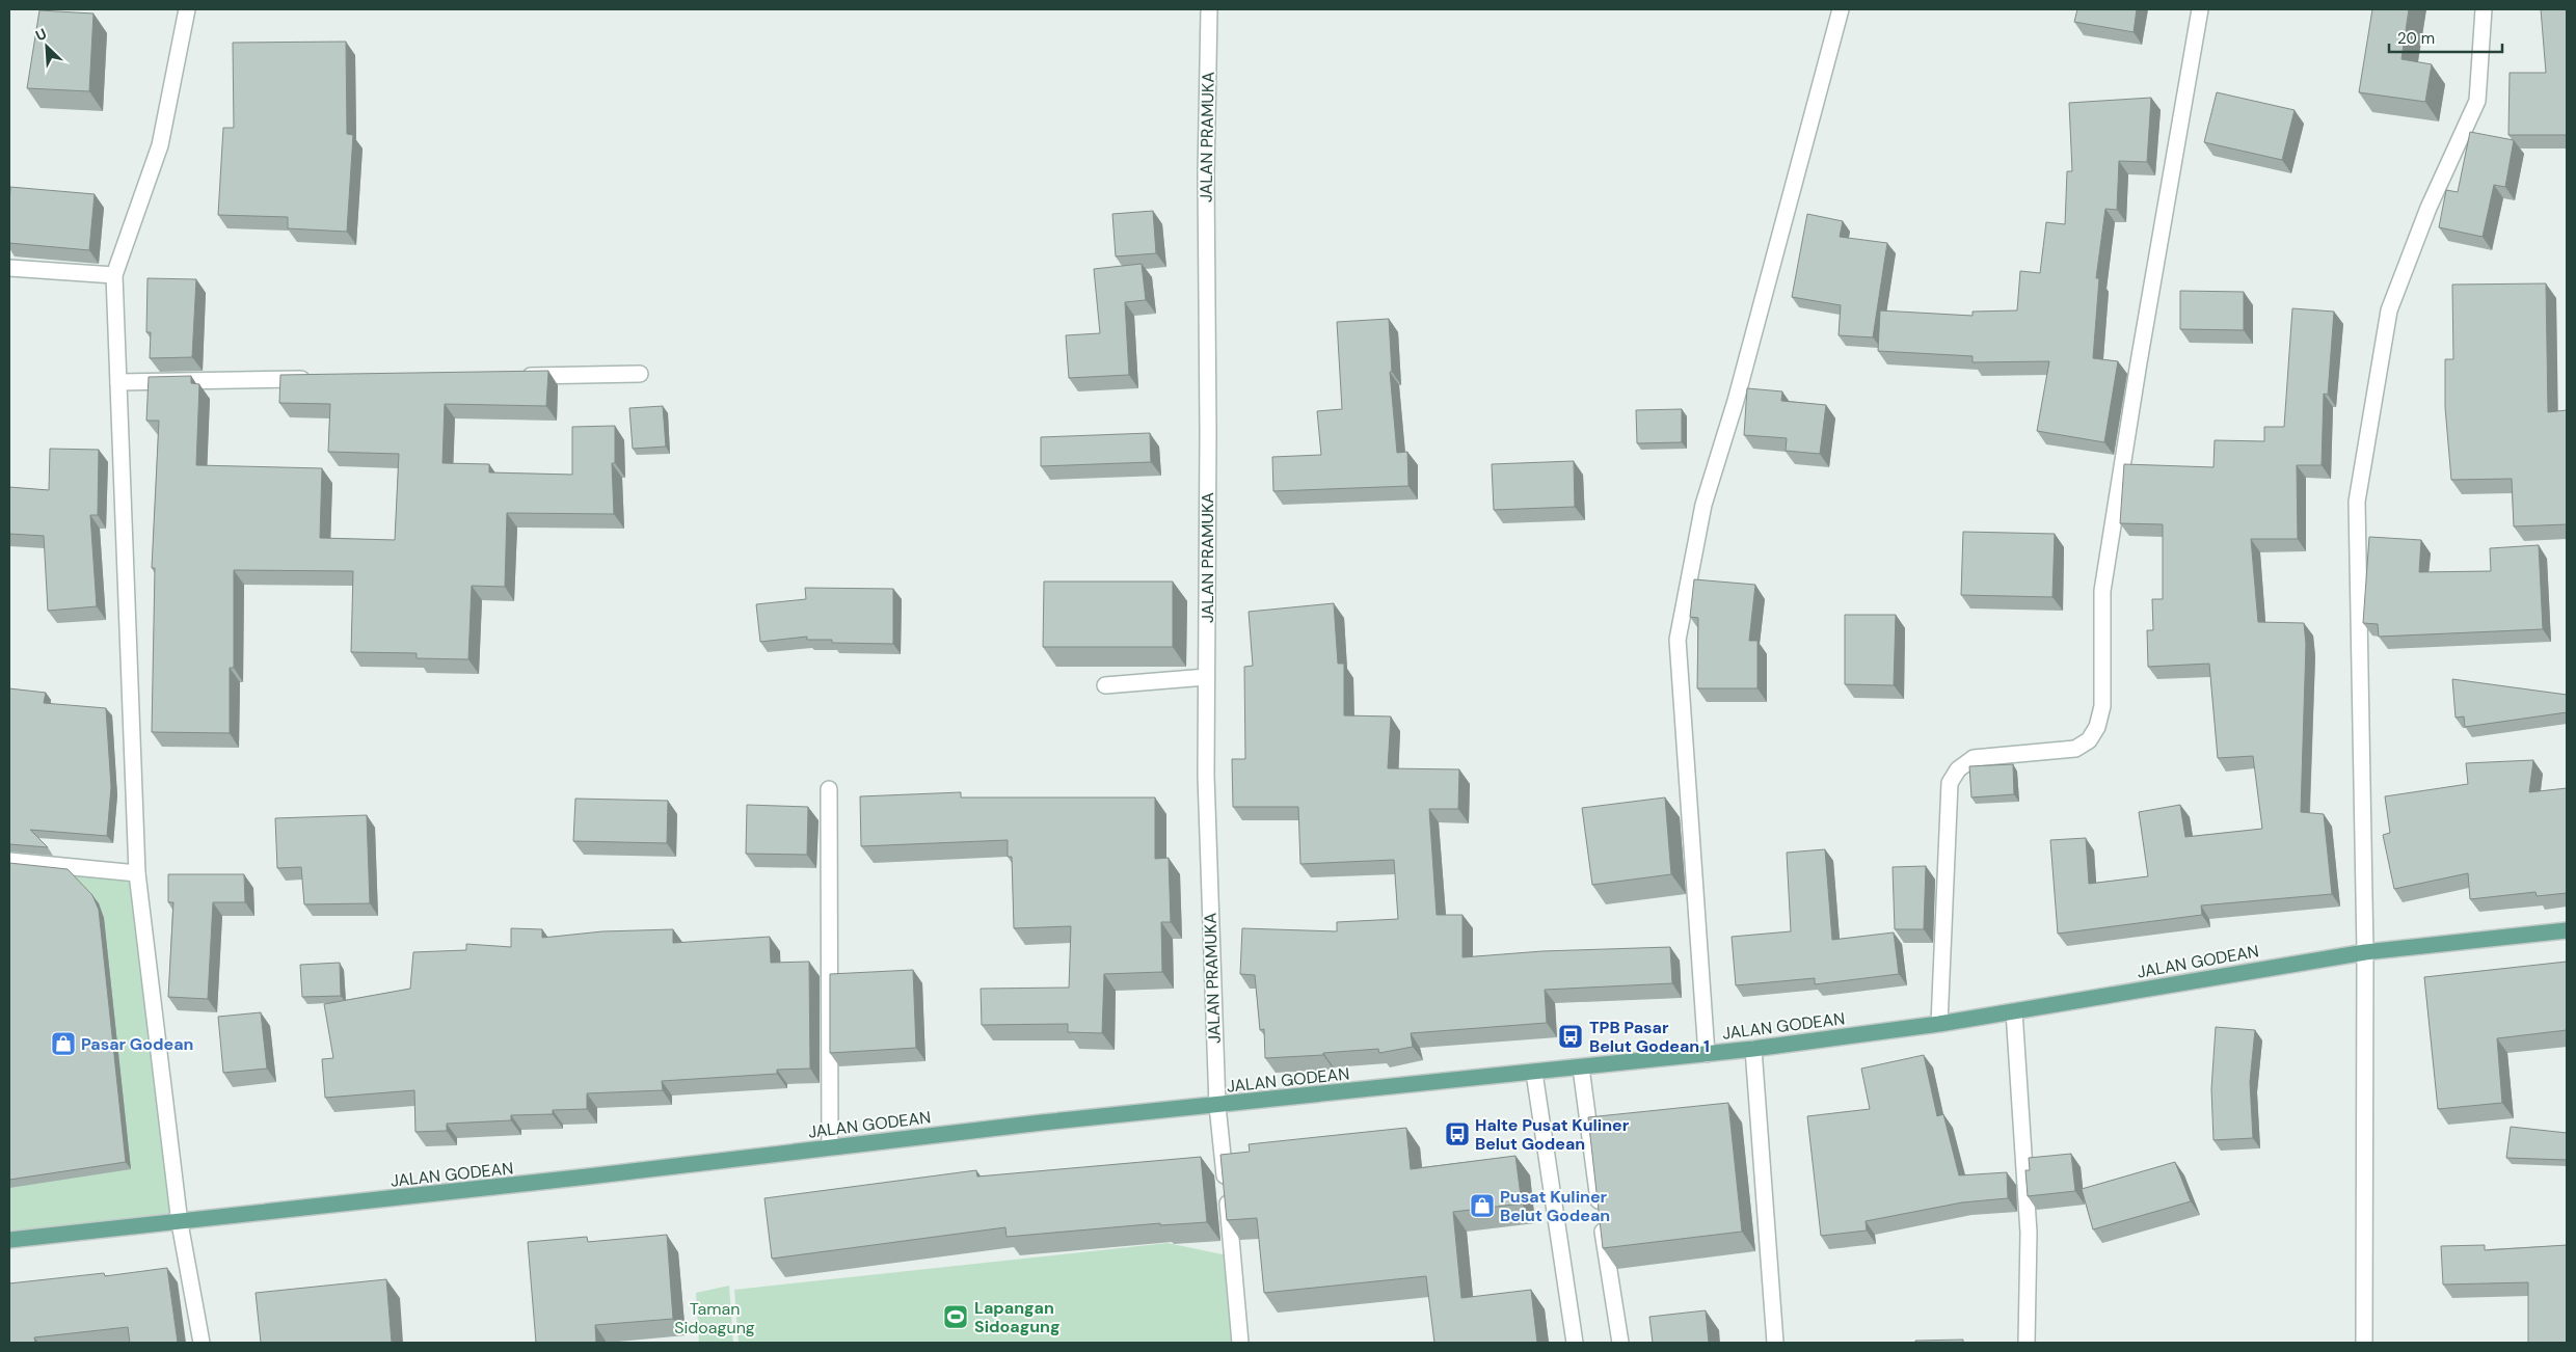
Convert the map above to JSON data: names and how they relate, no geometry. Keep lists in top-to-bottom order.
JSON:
{
  "streets": {
    "main road": ["JALAN GODEAN"],
    "street": ["JALAN PRAMUKA"]
  },
  "crossings": [
    ["JALAN PRAMUKA", "JALAN GODEAN"]
  ],
  "parks": ["Taman Sidoagung"],
  "places": {
    "bus stop": ["TPB Pasar Belut Godean 1", "Halte Pusat Kuliner Belut Godean"],
    "shop": ["Pasar Godean", "Pusat Kuliner Belut Godean"],
    "sports": ["Lapangan Sidoagung"]
  },
  "scale_bar": "20 m",
  "north": "top left"
}
